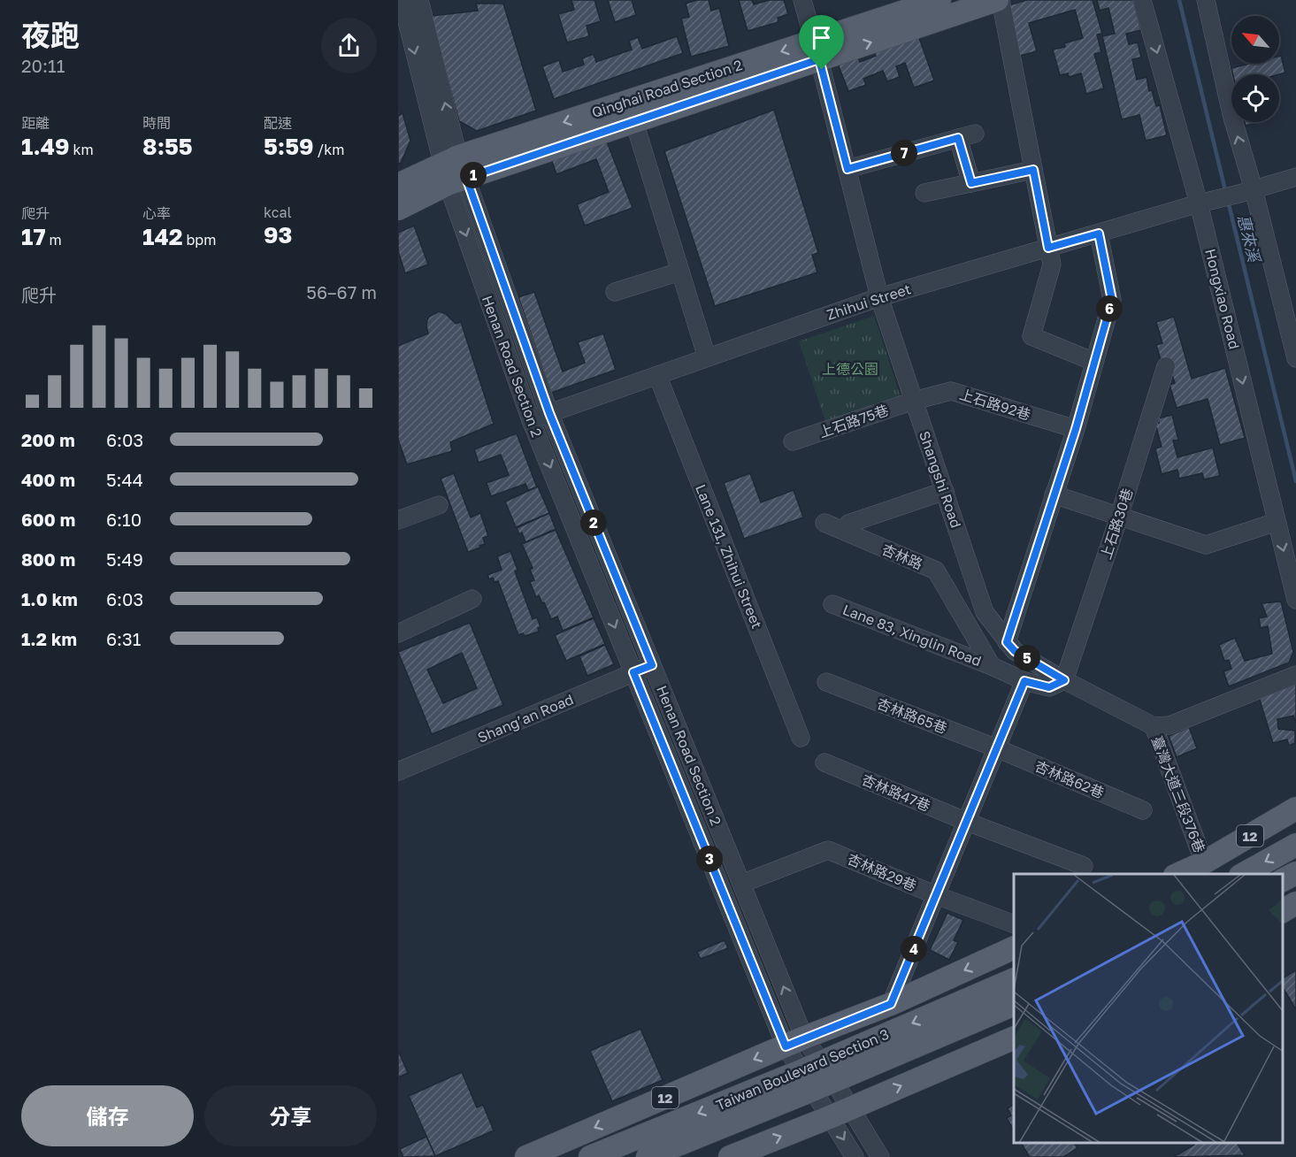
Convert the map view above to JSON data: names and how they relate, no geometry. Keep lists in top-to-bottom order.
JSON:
{
  "streets": {
    "main road": ["Qinghai Road Section 2", "12", "Taiwan Boulevard Section 3"],
    "street": [
      "Hongxiao Road",
      "Zhihui Street",
      "Henan Road Section 2",
      "上石路92巷",
      "上石路75巷",
      "Shangshi Road",
      "上石路30巷",
      "Lane 131, Zhihui Street",
      "杏林路",
      "Lane 83, Xinglin Road",
      "杏林路65巷",
      "Shang’an Road",
      "杏林路62巷",
      "杏林路47巷",
      "臺灣大道三段376巷",
      "杏林路29巷"
    ]
  },
  "crossings": [
    ["Qinghai Road Section 2", "Henan Road Section 2"],
    ["Qinghai Road Section 2", "Shangshi Road"],
    ["Hongxiao Road", "Zhihui Street"],
    ["Zhihui Street", "Henan Road Section 2"],
    ["Zhihui Street", "Shangshi Road"],
    ["Zhihui Street", "Lane 131, Zhihui Street"],
    ["Henan Road Section 2", "Shang’an Road"],
    ["Henan Road Section 2", "杏林路29巷"],
    ["Henan Road Section 2", "Taiwan Boulevard Section 3"],
    ["上石路92巷", "上石路75巷"],
    ["上石路92巷", "Shangshi Road"],
    ["上石路75巷", "Shangshi Road"],
    ["Shangshi Road", "上石路30巷"],
    ["Shangshi Road", "Lane 83, Xinglin Road"],
    ["Shangshi Road", "臺灣大道三段376巷"],
    ["上石路30巷", "Lane 83, Xinglin Road"],
    ["杏林路", "Lane 83, Xinglin Road"],
    ["杏林路65巷", "杏林路62巷"],
    ["臺灣大道三段376巷", "12"]
  ],
  "water": ["惠來溪"],
  "parks": ["上德公園"],
  "north": "top left",
  "page": {
    "heading": ["夜跑", "20:11"],
    "stats": [
      ["距離", "1.49 km"],
      ["時間", "8:55"],
      ["配速", "5:59 /km"],
      ["爬升", "17 m"],
      ["心率", "142 bpm"],
      ["kcal", "93"]
    ],
    "pins": [
      "7",
      "1",
      "6",
      "2",
      "5",
      "3",
      "4"
    ],
    "chart": ["爬升", "56–67 m"],
    "list": [
      {
        "name": "200 m",
        "note": "6:03"
      },
      {
        "name": "400 m",
        "note": "5:44"
      },
      {
        "name": "600 m",
        "note": "6:10"
      },
      {
        "name": "800 m",
        "note": "5:49"
      },
      {
        "name": "1.0 km",
        "note": "6:03"
      },
      {
        "name": "1.2 km",
        "note": "6:31"
      }
    ],
    "buttons": ["儲存", "分享"]
  }
}
